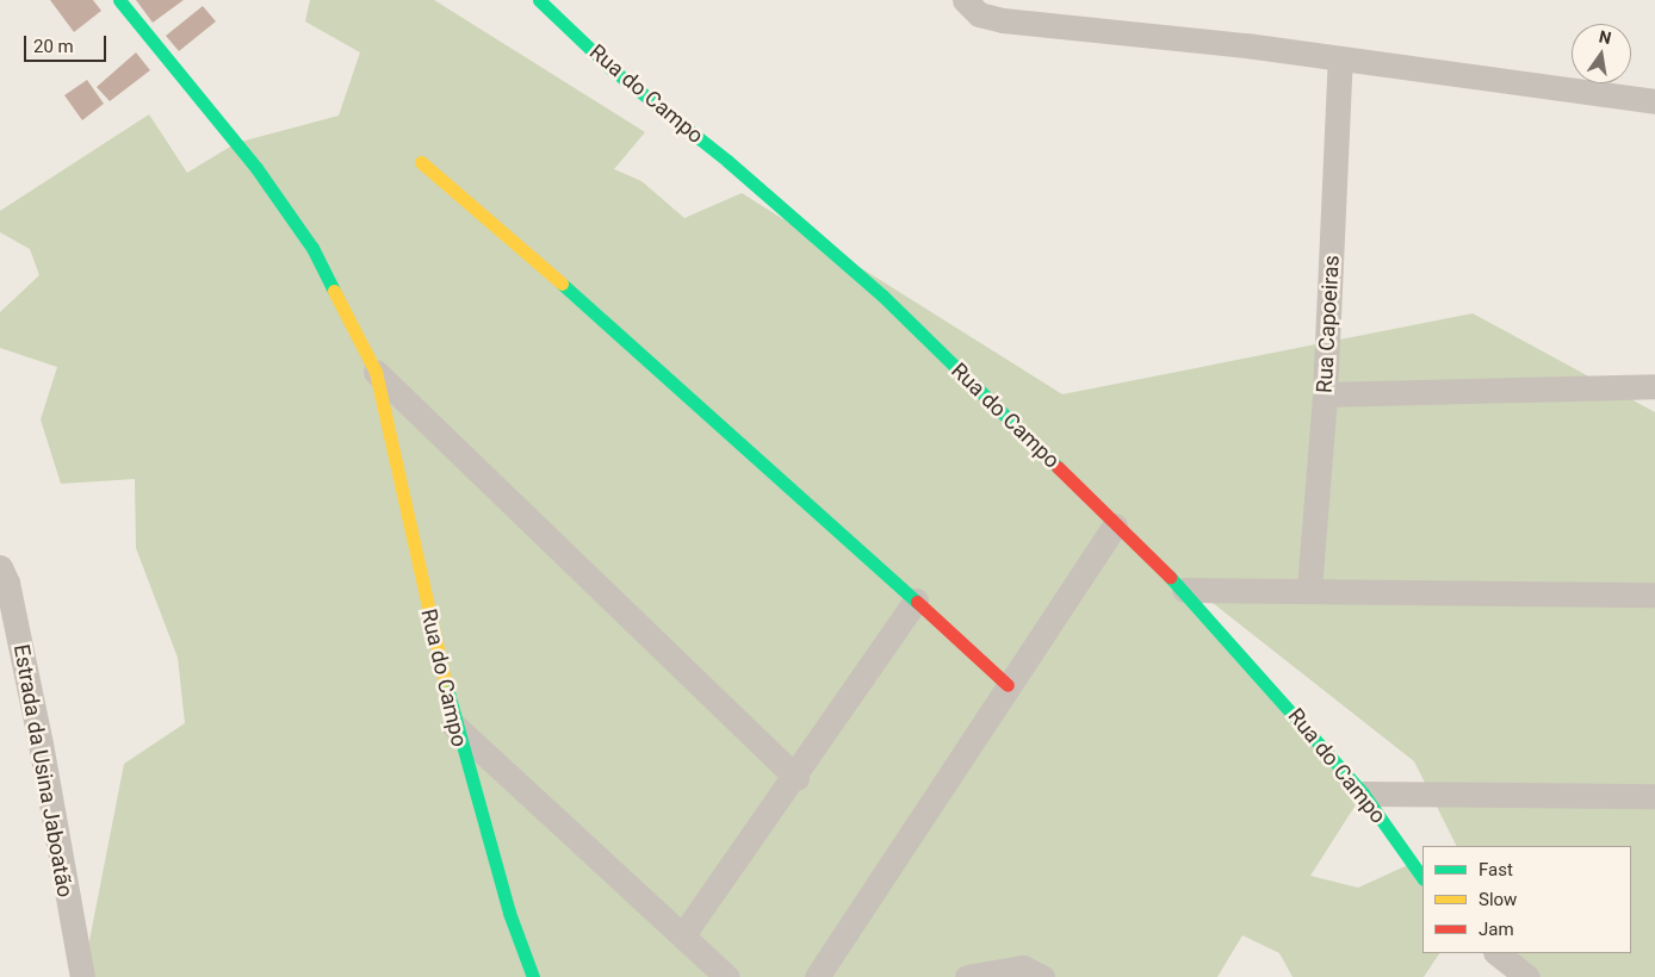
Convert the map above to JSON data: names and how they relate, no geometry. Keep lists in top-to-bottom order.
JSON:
{
  "streets": {
    "street": ["Rua do Campo", "Rua Capoeiras", "Estrada da Usina Jaboatão"]
  },
  "legend": ["Fast", "Slow", "Jam"],
  "scale_bar": "20 m",
  "north": "top"
}
